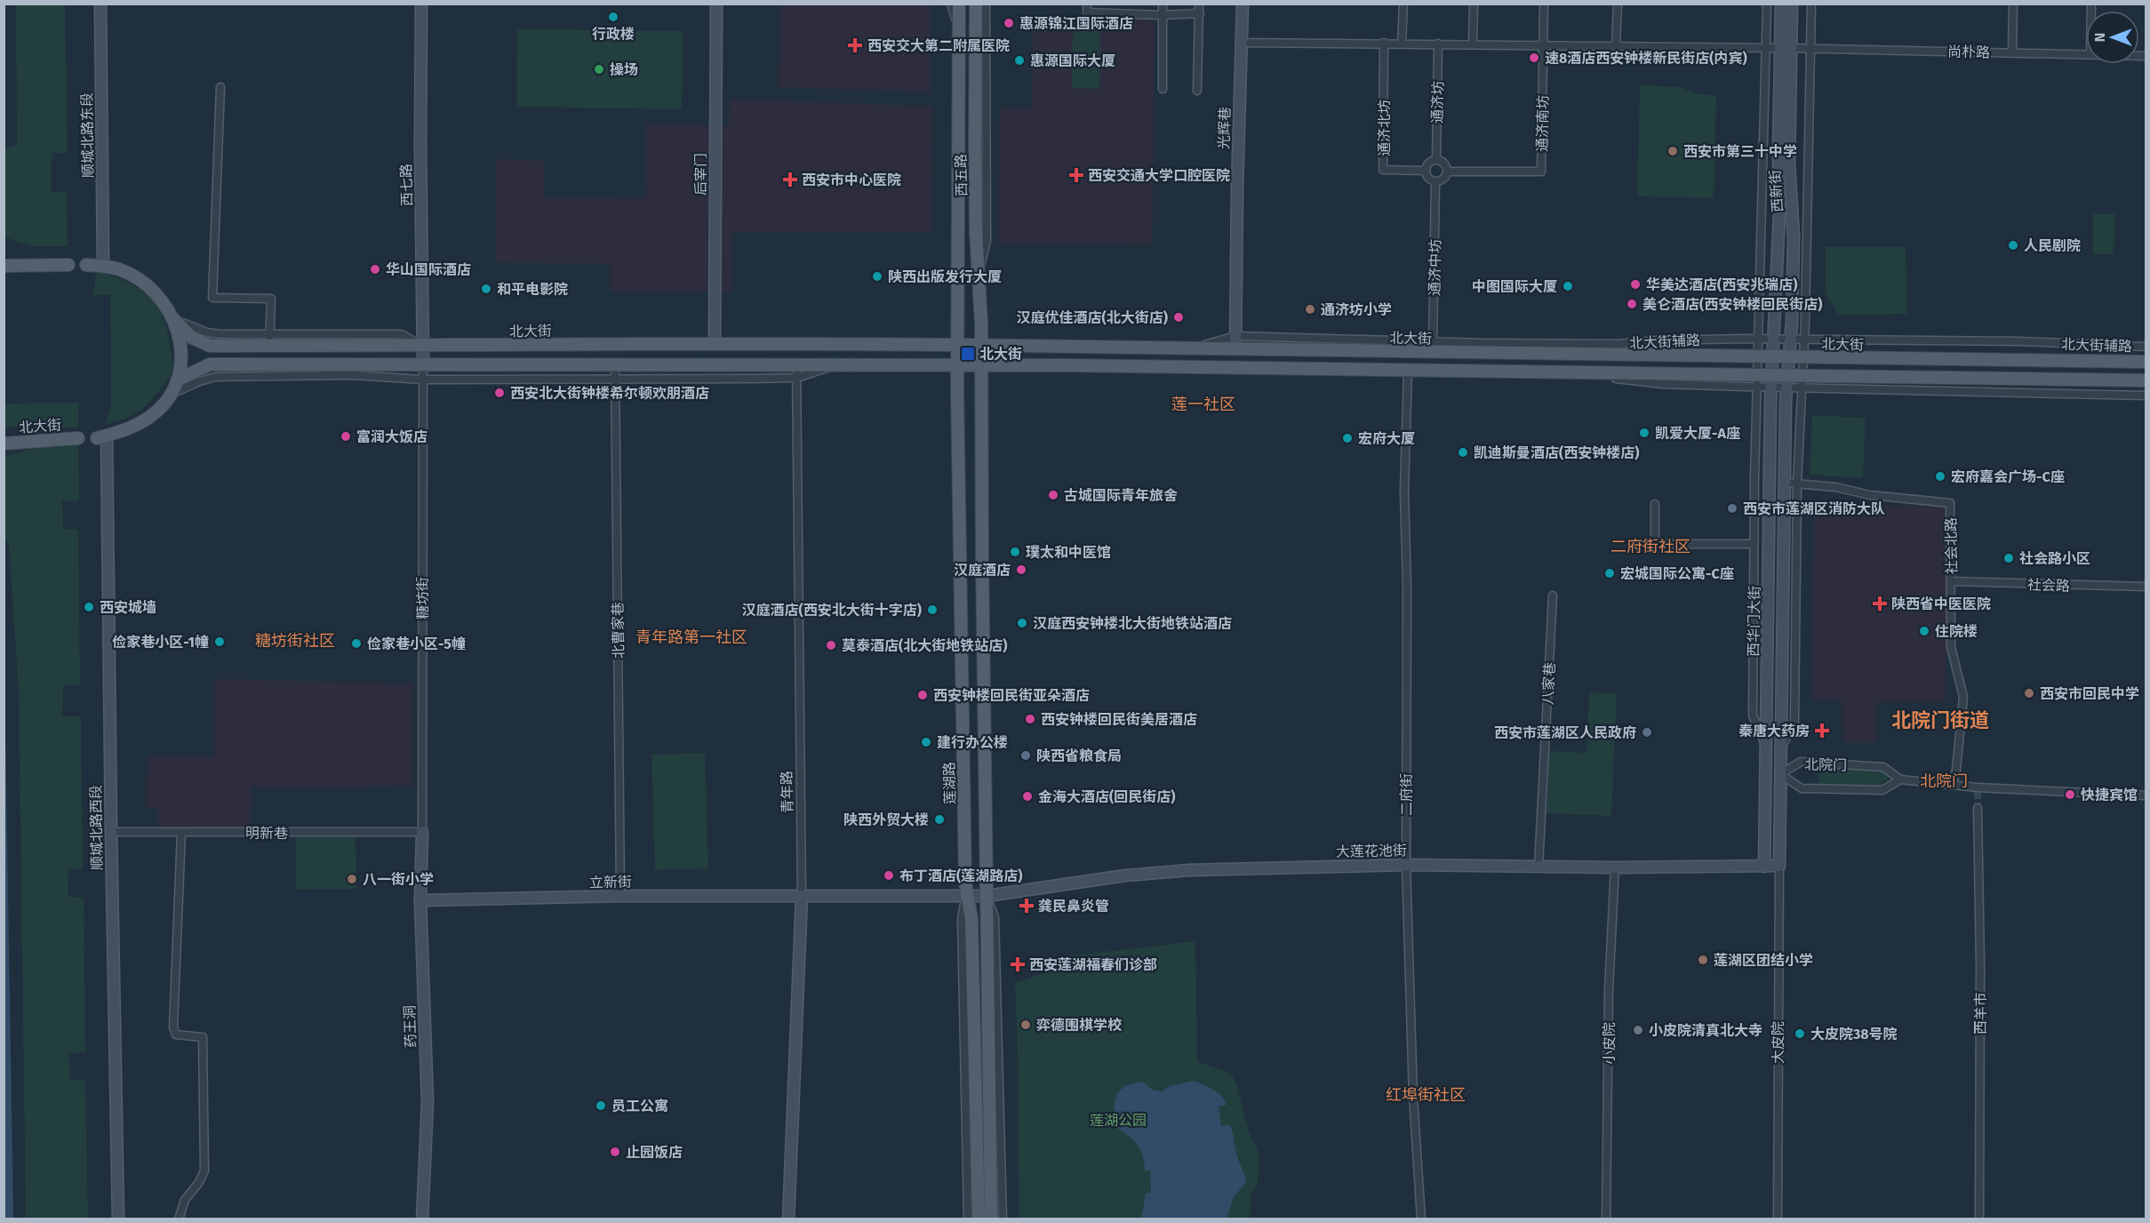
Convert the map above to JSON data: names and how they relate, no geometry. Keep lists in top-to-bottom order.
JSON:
{
  "streets": {
    "main road": ["西五路", "北大街", "莲湖路"],
    "street": [
      "尚朴路",
      "通济坊",
      "通济南坊",
      "光辉巷",
      "通济北坊",
      "顺城北路东段",
      "后宰门",
      "西七路",
      "西新街",
      "通济中坊",
      "北大街辅路",
      "社会北路",
      "社会路",
      "糖坊街",
      "西华门大街",
      "北曹家巷",
      "八家巷",
      "北院门",
      "青年路",
      "二府街",
      "顺城北路西段",
      "明新巷",
      "大莲花池街",
      "立新街",
      "西羊市",
      "药王洞",
      "大皮院",
      "小皮院"
    ]
  },
  "crossings": [
    ["尚朴路", "通济坊"],
    ["尚朴路", "通济南坊"],
    ["尚朴路", "光辉巷"],
    ["尚朴路", "通济北坊"],
    ["尚朴路", "西新街"],
    ["通济坊", "通济南坊"],
    ["通济坊", "通济北坊"],
    ["通济坊", "通济中坊"],
    ["通济南坊", "通济北坊"],
    ["通济南坊", "通济中坊"],
    ["光辉巷", "北大街"],
    ["光辉巷", "北大街辅路"],
    ["通济北坊", "通济中坊"],
    ["顺城北路东段", "北大街"],
    ["后宰门", "北大街"],
    ["西五路", "北大街"],
    ["西五路", "莲湖路"],
    ["西七路", "北大街"],
    ["西七路", "糖坊街"],
    ["西新街", "北大街"],
    ["西新街", "北大街辅路"],
    ["西新街", "西华门大街"],
    ["通济中坊", "北大街"],
    ["通济中坊", "北大街辅路"],
    ["北大街", "北大街辅路"],
    ["北大街", "莲湖路"],
    ["北大街", "顺城北路西段"],
    ["社会北路", "社会路"],
    ["社会北路", "西华门大街"],
    ["社会北路", "北院门"],
    ["糖坊街", "明新巷"],
    ["糖坊街", "药王洞"],
    ["西华门大街", "北院门"],
    ["西华门大街", "大莲花池街"],
    ["西华门大街", "大皮院"],
    ["北曹家巷", "立新街"],
    ["八家巷", "大莲花池街"],
    ["莲湖路", "大莲花池街"],
    ["莲湖路", "立新街"],
    ["青年路", "立新街"],
    ["二府街", "大莲花池街"],
    ["顺城北路西段", "明新巷"],
    ["明新巷", "药王洞"],
    ["大莲花池街", "立新街"],
    ["大莲花池街", "大皮院"],
    ["大莲花池街", "小皮院"],
    ["立新街", "药王洞"]
  ],
  "districts": [
    "莲一社区",
    "二府街社区",
    "青年路第一社区",
    "糖坊街社区",
    "北院门街道",
    "北院门",
    "红埠街社区"
  ],
  "parks": ["莲湖公园"],
  "places": {
    "other": [
      "行政楼",
      "惠源锦江国际酒店",
      "速8酒店西安钟楼新民街店(内宾)",
      "惠源国际大厦",
      "操场",
      "西安市第三十中学",
      "人民剧院",
      "华山国际酒店",
      "陕西出版发行大厦",
      "华美达酒店(西安兆瑞店)",
      "中图国际大厦",
      "和平电影院",
      "美仑酒店(西安钟楼回民街店)",
      "通济坊小学",
      "汉庭优佳酒店(北大街店)",
      "西安北大街钟楼希尔顿欢朋酒店",
      "凯爱大厦-A座",
      "富润大饭店",
      "宏府大厦",
      "凯迪斯曼酒店(西安钟楼店)",
      "宏府嘉会广场-C座",
      "古城国际青年旅舍",
      "西安市莲湖区消防大队",
      "璞太和中医馆",
      "社会路小区",
      "汉庭酒店",
      "宏城国际公寓-C座",
      "西安城墙",
      "汉庭酒店(西安北大街十字店)",
      "汉庭西安钟楼北大街地铁站酒店",
      "住院楼",
      "俭家巷小区-1幢",
      "俭家巷小区-5幢",
      "莫泰酒店(北大街地铁站店)",
      "西安市回民中学",
      "西安钟楼回民街亚朵酒店",
      "西安钟楼回民街美居酒店",
      "西安市莲湖区人民政府",
      "建行办公楼",
      "陕西省粮食局",
      "快捷宾馆",
      "金海大酒店(回民街店)",
      "陕西外贸大楼",
      "布丁酒店(莲湖路店)",
      "八一街小学",
      "莲湖区团结小学",
      "弈德围棋学校",
      "小皮院清真北大寺",
      "大皮院38号院",
      "员工公寓",
      "止园饭店"
    ],
    "health": [
      "西安交大第二附属医院",
      "西安交通大学口腔医院",
      "西安市中心医院",
      "陕西省中医医院",
      "秦唐大药房",
      "龚民鼻炎管",
      "西安莲湖福春们诊部"
    ],
    "transit": ["北大街"]
  },
  "north": "left"
}
